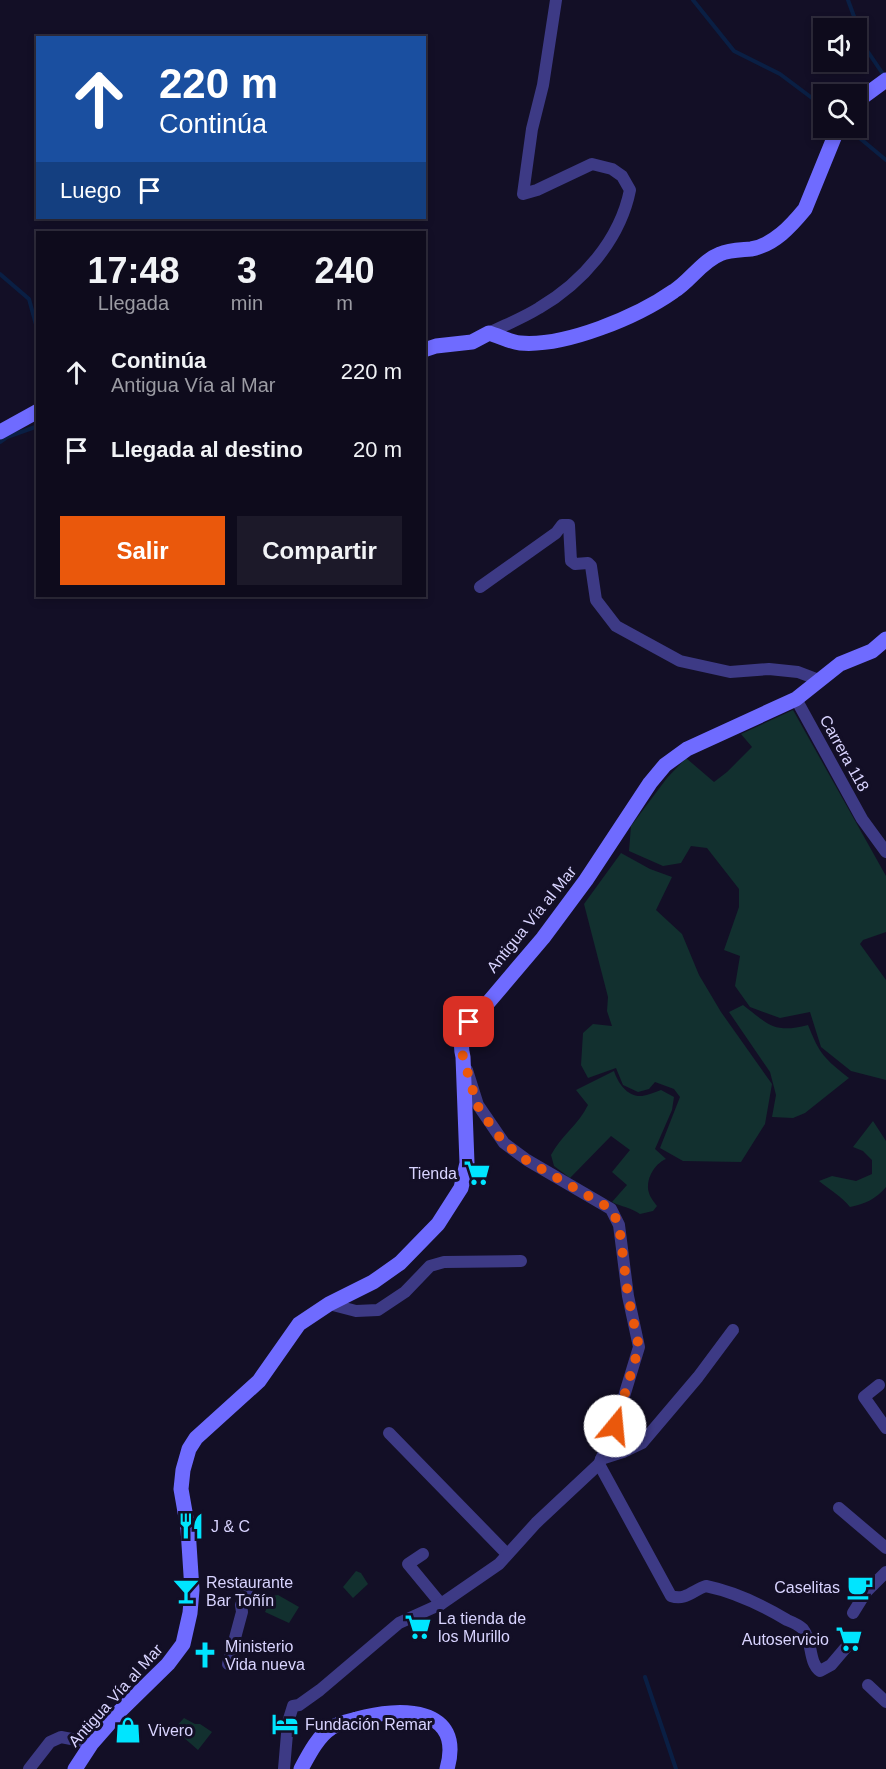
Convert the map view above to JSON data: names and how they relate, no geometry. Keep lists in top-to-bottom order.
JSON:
{
  "streets": {
    "main road": ["Antigua Vía al Mar"],
    "street": ["Carrera 118"]
  },
  "crossings": [
    ["Carrera 118", "Antigua Vía al Mar"]
  ],
  "places": {
    "supermarket": ["Tienda", "La tienda de los Murillo", "Autoservicio"],
    "restaurant": ["J & C"],
    "cafe": ["Caselitas"],
    "bar": ["Restaurante Bar Toñín"],
    "church": ["Ministerio Vida nueva"],
    "hotel": ["Fundación Remar"],
    "shop": ["Vivero"]
  },
  "page": {
    "turn": ["220 m", "Continúa"],
    "then": "Luego",
    "eta": [
      "17:48",
      "Llegada",
      "3",
      "min",
      "240",
      "m"
    ],
    "list": [
      {
        "name": "Continúa",
        "note": "Antigua Vía al Mar",
        "value": "220 m"
      },
      {
        "name": "Llegada al destino",
        "value": "20 m"
      }
    ],
    "buttons": ["Salir", "Compartir"]
  }
}
